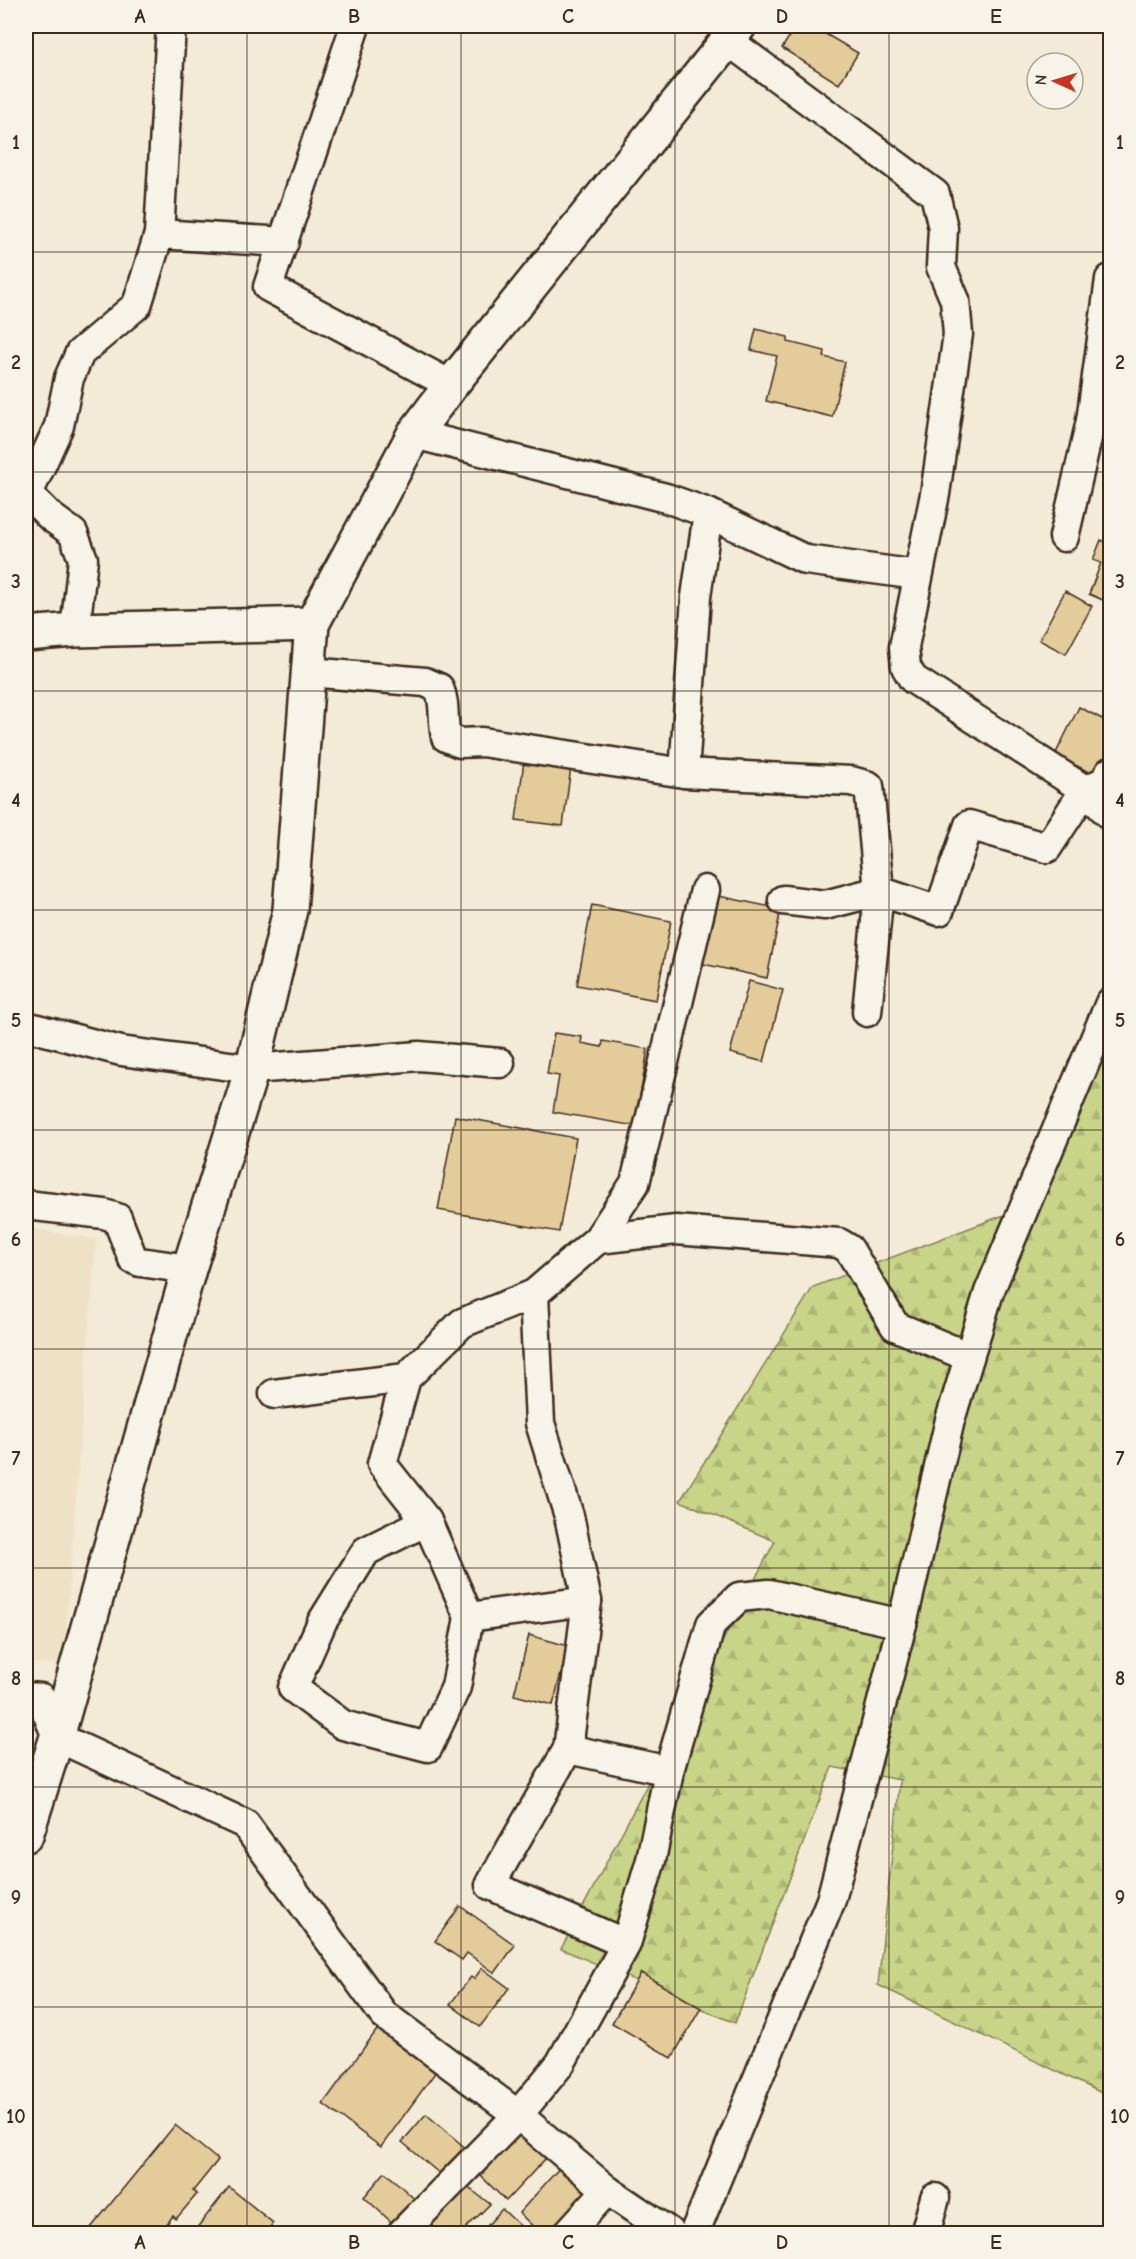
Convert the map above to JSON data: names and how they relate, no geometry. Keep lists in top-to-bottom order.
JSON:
{
  "north": "left",
  "grid": {
    "columns": [
      "A",
      "B",
      "C",
      "D",
      "E"
    ],
    "rows": [
      "1",
      "2",
      "3",
      "4",
      "5",
      "6",
      "7",
      "8",
      "9",
      "10"
    ]
  }
}
